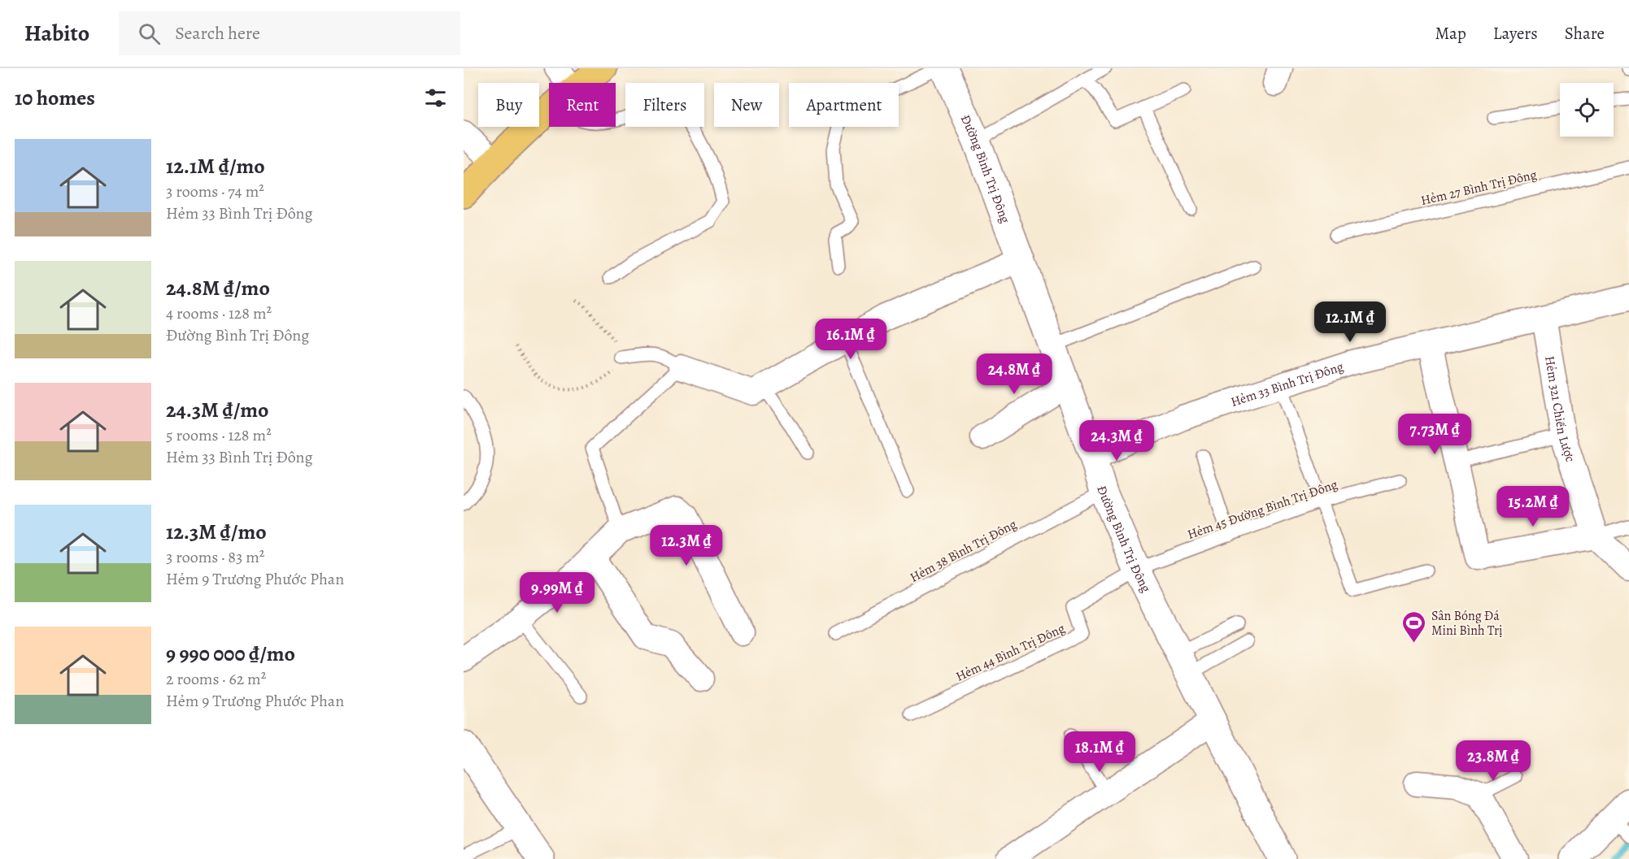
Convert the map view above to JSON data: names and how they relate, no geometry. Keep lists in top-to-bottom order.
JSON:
{
  "streets": {
    "street": ["Đường Bình Trị Đông", "Hẻm 33 Bình Trị Đông", "Hẻm 321 Chiến Lược"],
    "lane": [
      "Hẻm 27 Bình Trị Đông",
      "Hẻm 45 Đường Bình Trị Đông",
      "Hẻm 38 Bình Trị Đông",
      "Hẻm 44 Bình Trị Đông"
    ]
  },
  "crossings": [
    ["Đường Bình Trị Đông", "Hẻm 33 Bình Trị Đông"],
    ["Đường Bình Trị Đông", "Hẻm 45 Đường Bình Trị Đông"],
    ["Đường Bình Trị Đông", "Hẻm 38 Bình Trị Đông"],
    ["Đường Bình Trị Đông", "Hẻm 44 Bình Trị Đông"],
    ["Hẻm 33 Bình Trị Đông", "Hẻm 321 Chiến Lược"],
    ["Hẻm 45 Đường Bình Trị Đông", "Hẻm 44 Bình Trị Đông"]
  ],
  "places": {
    "sports": ["Sân Bóng Đá Mini Bình Trị"]
  },
  "page": {
    "header": "Habito",
    "search": "Search here",
    "nav": ["Map", "Layers", "Share"],
    "heading": "10 homes",
    "chip": [
      "Buy",
      "Rent",
      "Filters",
      "New",
      "Apartment"
    ],
    "list": [
      {
        "name": "12.1M ₫/mo",
        "note": "3 rooms · 74 m² · Hẻm 33 Bình Trị Đông"
      },
      {
        "name": "24.8M ₫/mo",
        "note": "4 rooms · 128 m² · Đường Bình Trị Đông"
      },
      {
        "name": "24.3M ₫/mo",
        "note": "5 rooms · 128 m² · Hẻm 33 Bình Trị Đông"
      },
      {
        "name": "12.3M ₫/mo",
        "note": "3 rooms · 83 m² · Hẻm 9 Trương Phước Phan"
      },
      {
        "name": "9 990 000 ₫/mo",
        "note": "2 rooms · 62 m² · Hẻm 9 Trương Phước Phan"
      }
    ],
    "price": [
      "12.1M ₫",
      "16.1M ₫",
      "24.8M ₫",
      "7.73M ₫",
      "24.3M ₫",
      "15.2M ₫",
      "12.3M ₫",
      "9.99M ₫",
      "18.1M ₫",
      "23.8M ₫"
    ]
  }
}
